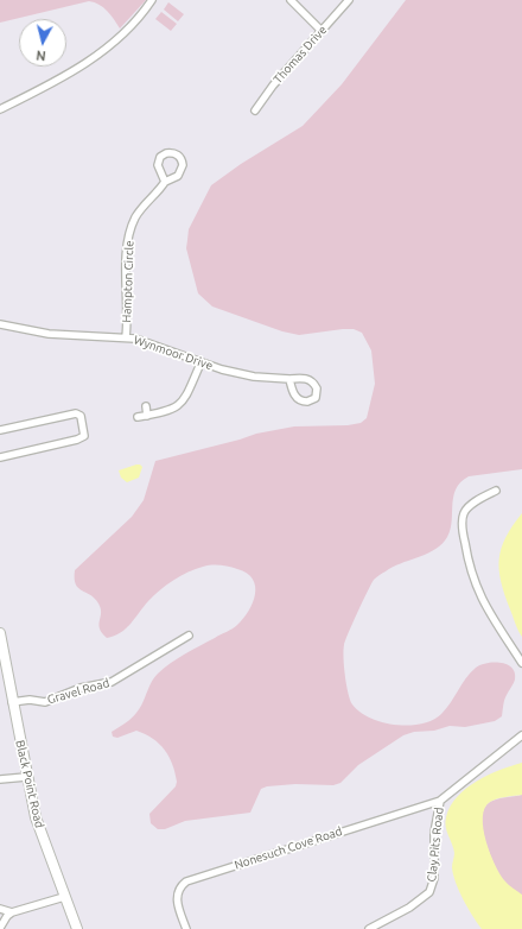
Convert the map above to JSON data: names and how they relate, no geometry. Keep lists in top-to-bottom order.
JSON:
{
  "streets": {
    "main road": ["Black Point Road"],
    "street": [
      "Thomas Drive",
      "Hampton Circle",
      "Wynmoor Drive",
      "Gravel Road",
      "Clay Pits Road",
      "Nonesuch Cove Road"
    ]
  },
  "crossings": [
    ["Hampton Circle", "Wynmoor Drive"],
    ["Gravel Road", "Black Point Road"],
    ["Clay Pits Road", "Nonesuch Cove Road"]
  ],
  "north": "bottom"
}
